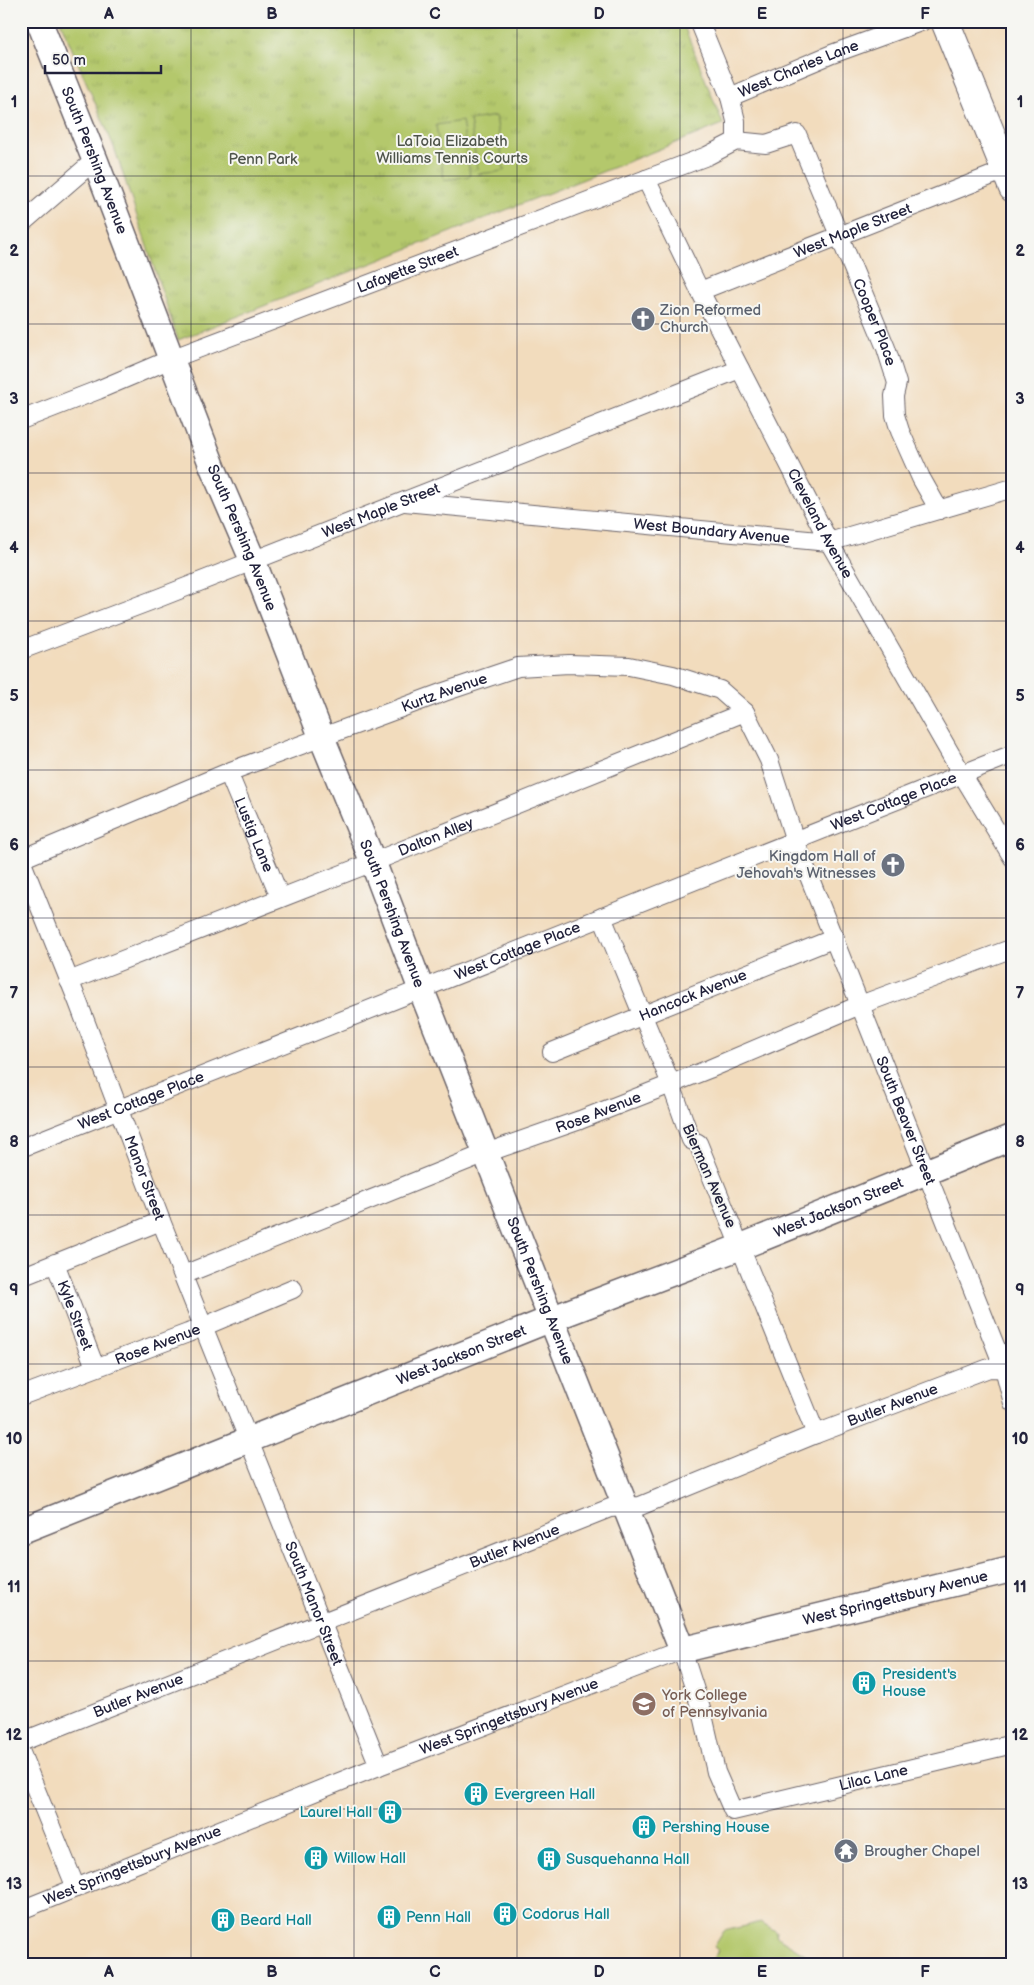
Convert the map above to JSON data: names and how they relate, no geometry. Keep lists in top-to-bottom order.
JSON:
{
  "streets": {
    "street": [
      "West Charles Lane",
      "South Pershing Avenue",
      "West Maple Street",
      "Lafayette Street",
      "Cooper Place",
      "Cleveland Avenue",
      "West Boundary Avenue",
      "Kurtz Avenue",
      "West Cottage Place",
      "Lustig Lane",
      "Dalton Alley",
      "Hancock Avenue",
      "Rose Avenue",
      "South Beaver Street",
      "Bierman Avenue",
      "Manor Street",
      "West Jackson Street",
      "Kyle Street",
      "Butler Avenue",
      "West Springettsbury Avenue",
      "South Manor Street",
      "Lilac Lane"
    ]
  },
  "crossings": [
    ["South Pershing Avenue", "West Maple Street"],
    ["South Pershing Avenue", "Lafayette Street"],
    ["South Pershing Avenue", "Kurtz Avenue"],
    ["South Pershing Avenue", "West Cottage Place"],
    ["South Pershing Avenue", "Dalton Alley"],
    ["South Pershing Avenue", "Rose Avenue"],
    ["South Pershing Avenue", "West Jackson Street"],
    ["South Pershing Avenue", "Butler Avenue"],
    ["South Pershing Avenue", "West Springettsbury Avenue"],
    ["South Pershing Avenue", "Lilac Lane"],
    ["West Maple Street", "Cooper Place"],
    ["West Maple Street", "Cleveland Avenue"],
    ["West Maple Street", "West Boundary Avenue"],
    ["Lafayette Street", "Cooper Place"],
    ["Lafayette Street", "Cleveland Avenue"],
    ["Cooper Place", "West Boundary Avenue"],
    ["Cleveland Avenue", "West Boundary Avenue"],
    ["Cleveland Avenue", "West Cottage Place"],
    ["Kurtz Avenue", "West Cottage Place"],
    ["Kurtz Avenue", "Lustig Lane"],
    ["Kurtz Avenue", "Dalton Alley"],
    ["Kurtz Avenue", "South Beaver Street"],
    ["Kurtz Avenue", "Manor Street"],
    ["West Cottage Place", "South Beaver Street"],
    ["West Cottage Place", "Bierman Avenue"],
    ["West Cottage Place", "Manor Street"],
    ["Lustig Lane", "Dalton Alley"],
    ["Dalton Alley", "Manor Street"],
    ["Hancock Avenue", "South Beaver Street"],
    ["Hancock Avenue", "Bierman Avenue"],
    ["Rose Avenue", "South Beaver Street"],
    ["Rose Avenue", "Bierman Avenue"],
    ["Rose Avenue", "Manor Street"],
    ["Rose Avenue", "Kyle Street"],
    ["South Beaver Street", "West Jackson Street"],
    ["South Beaver Street", "Butler Avenue"],
    ["Bierman Avenue", "West Jackson Street"],
    ["Bierman Avenue", "Butler Avenue"],
    ["Manor Street", "West Jackson Street"],
    ["Manor Street", "South Manor Street"],
    ["West Jackson Street", "South Manor Street"],
    ["Butler Avenue", "South Manor Street"],
    ["West Springettsbury Avenue", "South Manor Street"]
  ],
  "parks": ["LaToia Elizabeth Williams Tennis Courts", "Penn Park"],
  "places": {
    "church": ["Zion Reformed Church", "Kingdom Hall of Jehovah's Witnesses"],
    "building": [
      "President's House",
      "Evergreen Hall",
      "Laurel Hall",
      "Pershing House",
      "Willow Hall",
      "Susquehanna Hall",
      "Codorus Hall",
      "Penn Hall",
      "Beard Hall"
    ],
    "school or university": ["York College of Pennsylvania"],
    "temple": ["Brougher Chapel"]
  },
  "scale_bar": "50 m",
  "grid": {
    "columns": [
      "A",
      "B",
      "C",
      "D",
      "E",
      "F"
    ],
    "rows": [
      "1",
      "2",
      "3",
      "4",
      "5",
      "6",
      "7",
      "8",
      "9",
      "10",
      "11",
      "12",
      "13"
    ]
  }
}
